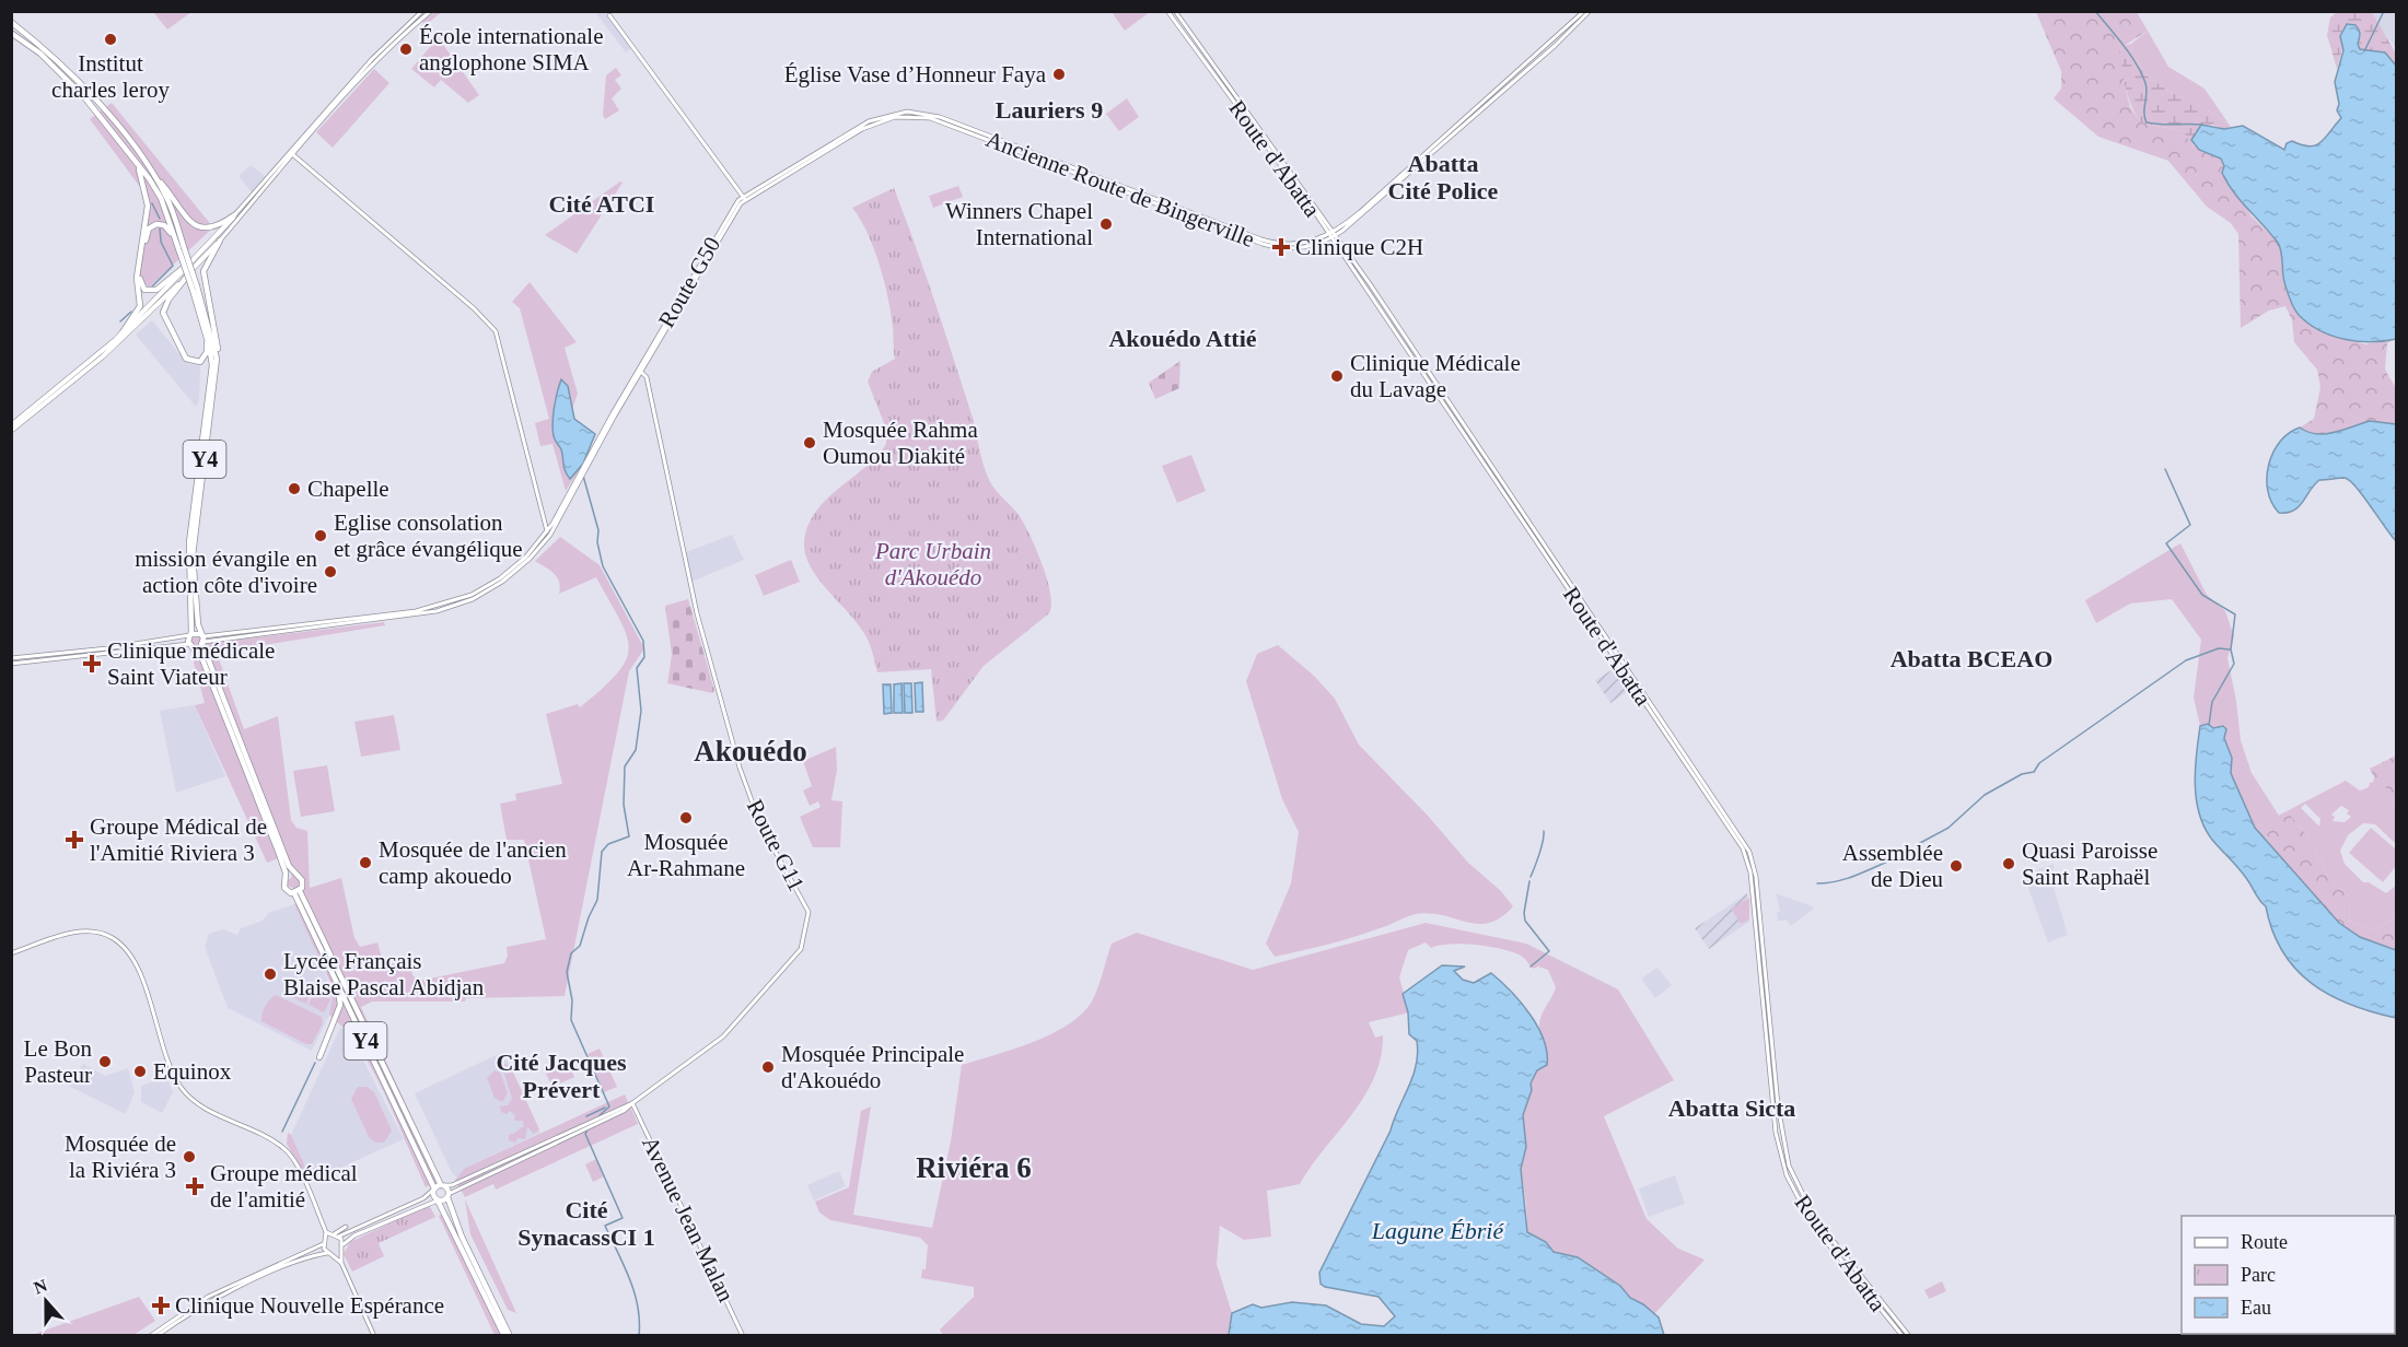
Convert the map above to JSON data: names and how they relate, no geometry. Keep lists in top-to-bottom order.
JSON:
{
  "streets": {
    "highway": ["Y4"],
    "street": [
      "Route d'Abatta",
      "Ancienne Route de Bingerville",
      "Route G50",
      "Route G11",
      "Avenue Jean Malan"
    ]
  },
  "crossings": [
    ["Route d'Abatta", "Ancienne Route de Bingerville"],
    ["Ancienne Route de Bingerville", "Route G50"],
    ["Route G50", "Route G11"],
    ["Route G11", "Avenue Jean Malan"]
  ],
  "districts": [
    "Lauriers 9",
    "Abatta Cité Police",
    "Cité ATCI",
    "Akouédo Attié",
    "Abatta BCEAO",
    "Akouédo",
    "Cité Jacques Prévert",
    "Abatta Sicta",
    "Riviéra 6",
    "Cité SynacassCI 1"
  ],
  "water": ["Lagune Ébrié"],
  "parks": ["Parc Urbain d'Akouédo"],
  "places": {
    "other": [
      "Institut charles leroy",
      "École internationale anglophone SIMA",
      "Église Vase d’Honneur Faya",
      "Winners Chapel International",
      "Clinique Médicale du Lavage",
      "Mosquée Rahma Oumou Diakité",
      "Chapelle",
      "Eglise consolation et grâce évangélique",
      "mission évangile en action côte d'ivoire",
      "Mosquée Ar-Rahmane",
      "Mosquée de l'ancien camp akouedo",
      "Quasi Paroisse Saint Raphaël",
      "Assemblée de Dieu",
      "Lycée Français Blaise Pascal Abidjan",
      "Le Bon Pasteur",
      "Mosquée Principale d'Akouédo",
      "Equinox",
      "Mosquée de la Riviéra 3"
    ],
    "health": [
      "Clinique C2H",
      "Clinique médicale Saint Viateur",
      "Groupe Médical de l'Amitié Riviera 3",
      "Groupe médical de l'amitié",
      "Clinique Nouvelle Espérance"
    ]
  },
  "legend": ["Route", "Parc", "Eau"],
  "north": "top"
}
